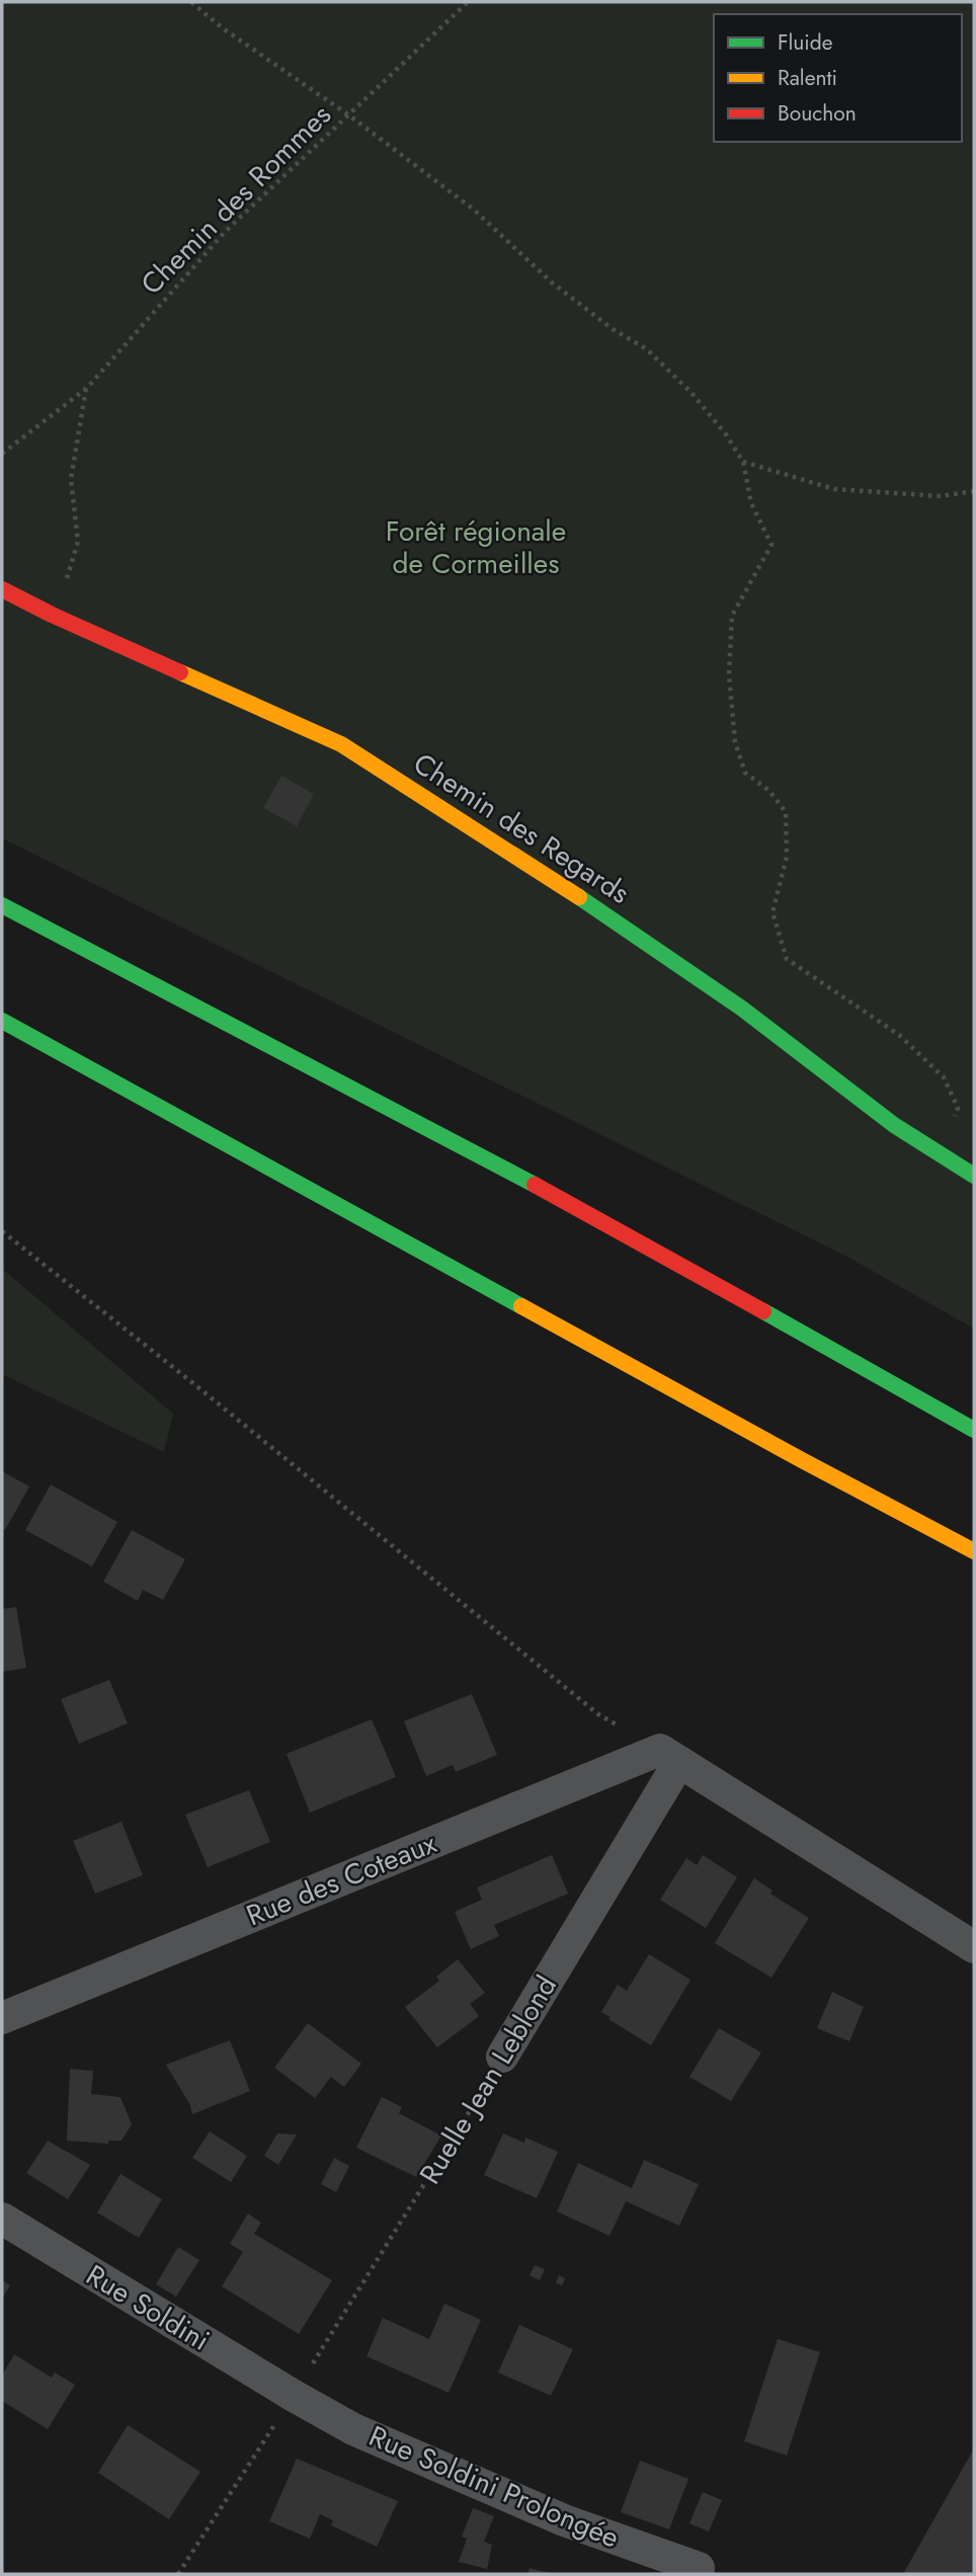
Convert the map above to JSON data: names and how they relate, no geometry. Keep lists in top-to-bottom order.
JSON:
{
  "streets": {
    "main road": ["Chemin des Regards"],
    "street": [
      "Rue des Coteaux",
      "Ruelle Jean Leblond",
      "Rue Soldini",
      "Rue Soldini Prolongée"
    ],
    "path": ["Chemin des Rommes"]
  },
  "crossings": [
    ["Rue des Coteaux", "Ruelle Jean Leblond"],
    ["Ruelle Jean Leblond", "Rue Soldini"],
    ["Ruelle Jean Leblond", "Rue Soldini Prolongée"],
    ["Rue Soldini", "Rue Soldini Prolongée"]
  ],
  "parks": ["Forêt régionale de Cormeilles"],
  "legend": ["Fluide", "Ralenti", "Bouchon"]
}
